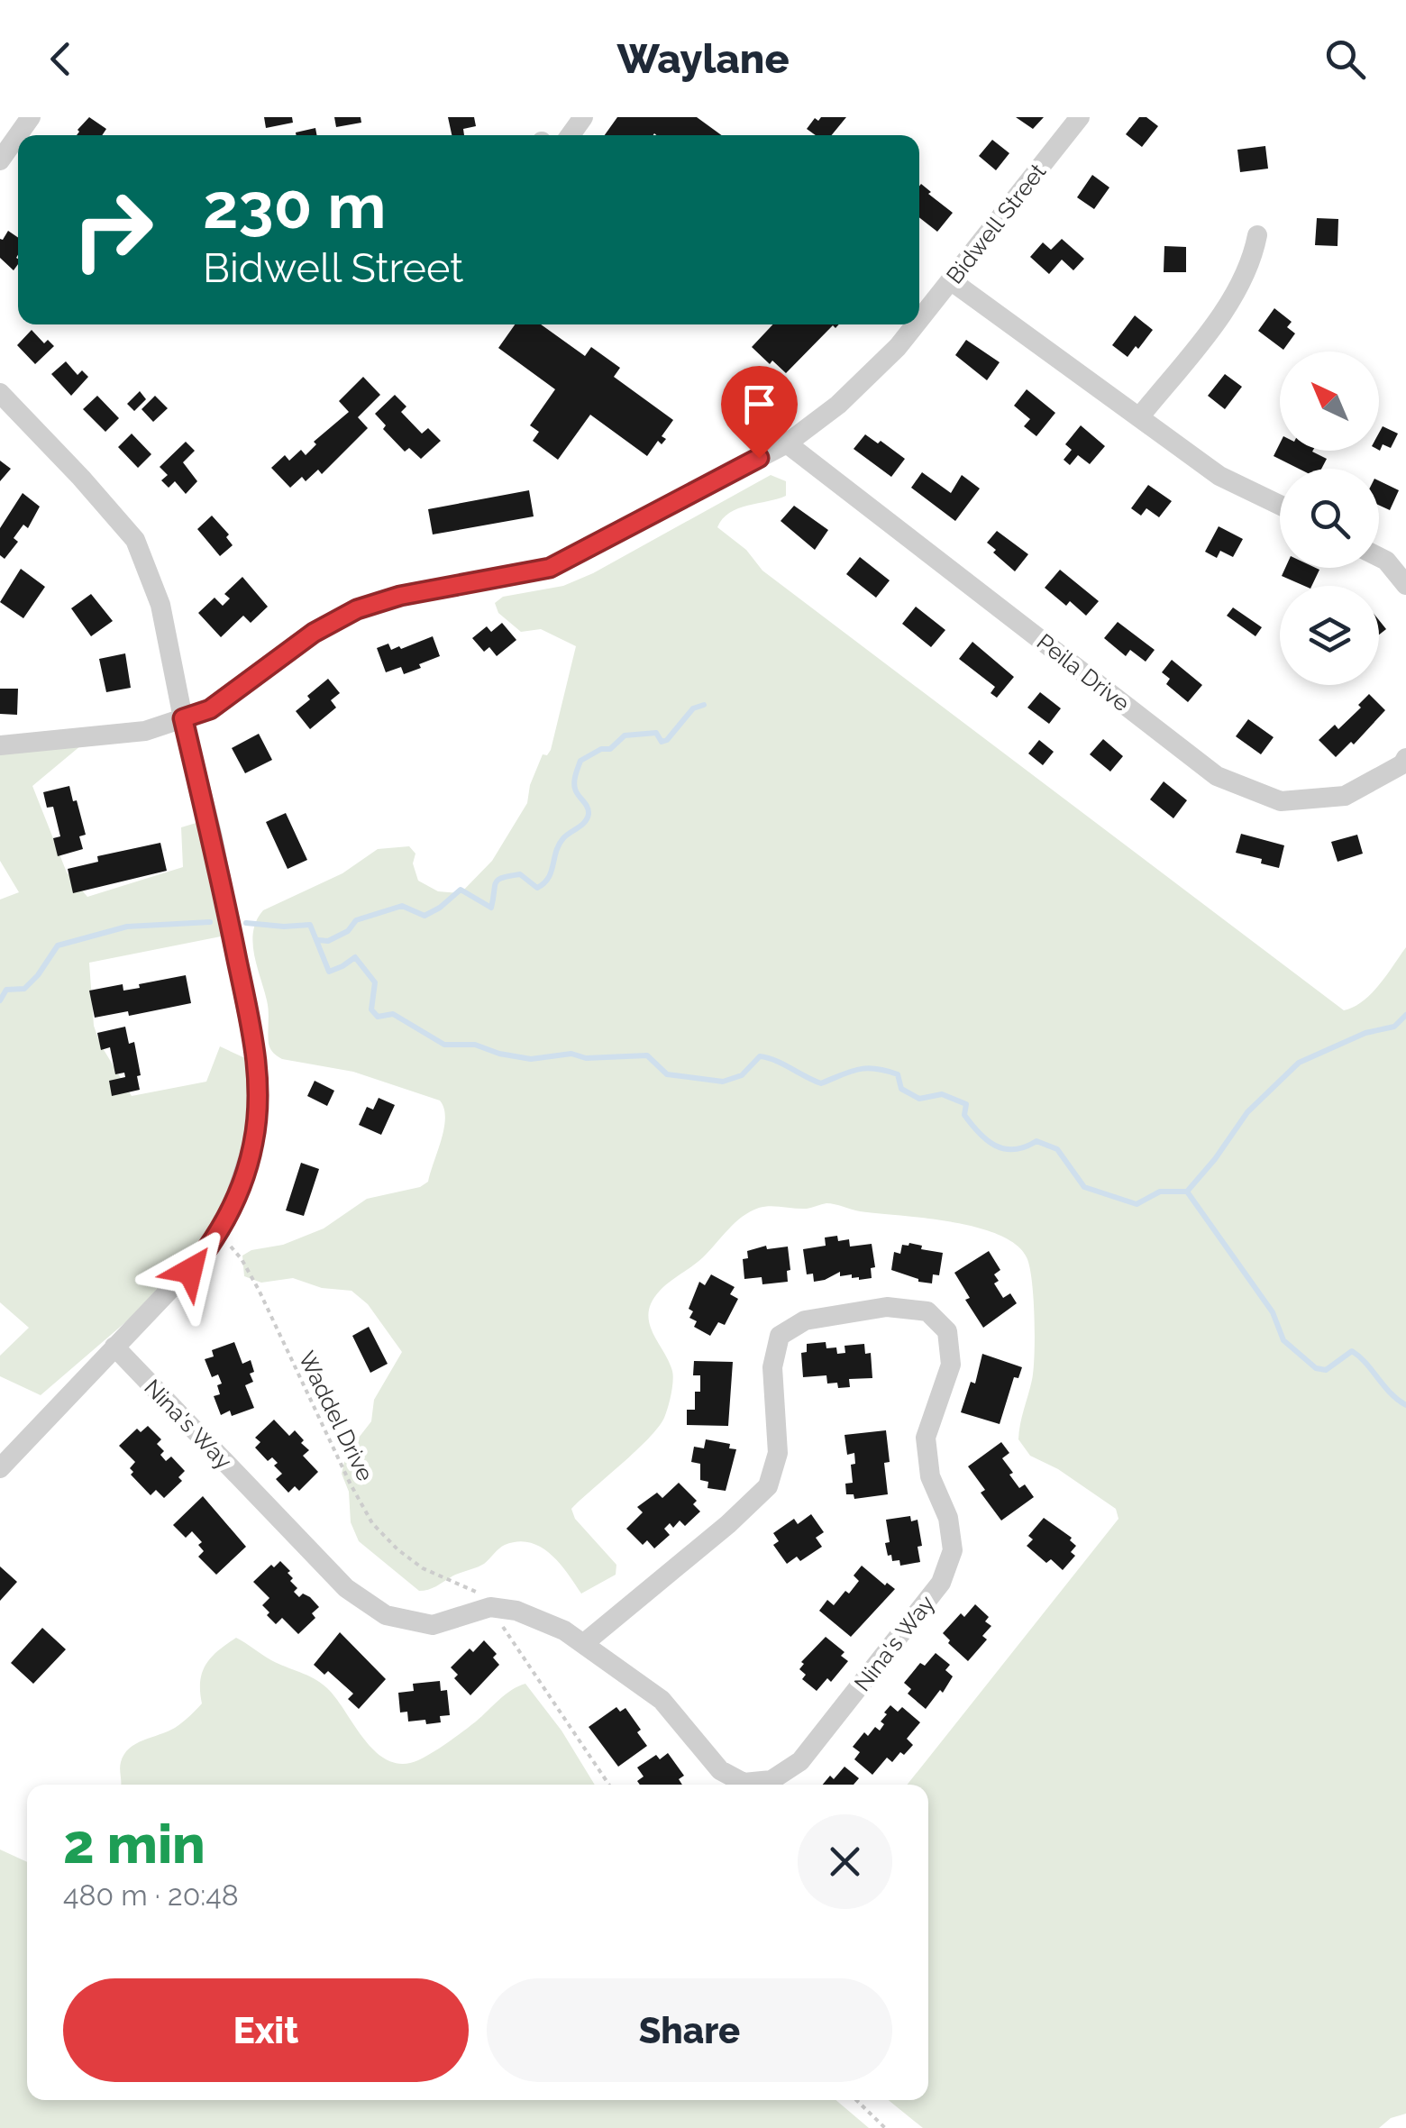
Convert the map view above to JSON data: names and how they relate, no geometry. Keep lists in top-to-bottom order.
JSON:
{
  "streets": {
    "street": ["Bidwell Street", "Peila Drive", "Nina's Way"],
    "path": ["Waddel Drive"]
  },
  "crossings": [
    ["Bidwell Street", "Peila Drive"]
  ],
  "north": "top left",
  "page": {
    "header": "Waylane",
    "turn": ["230 m", "Bidwell Street"],
    "heading": ["2 min", "480 m · 20:48"],
    "buttons": ["Exit", "Share"]
  }
}
